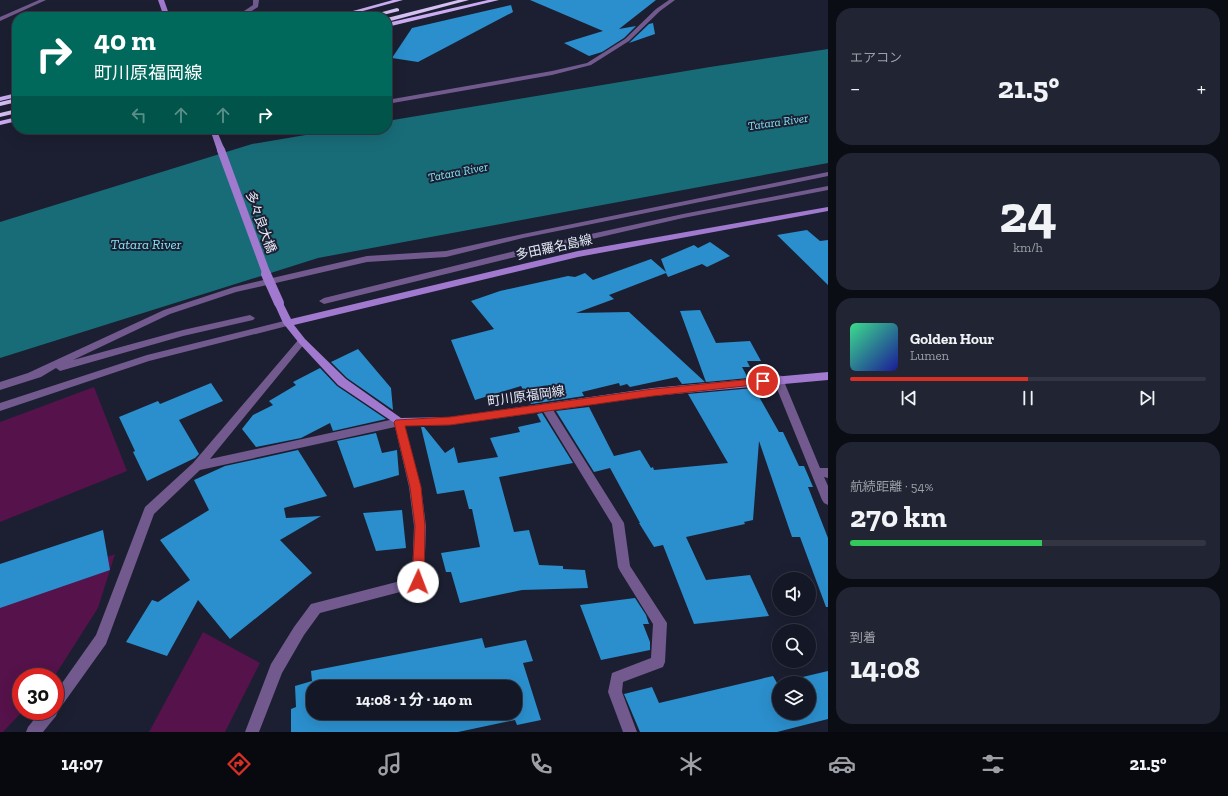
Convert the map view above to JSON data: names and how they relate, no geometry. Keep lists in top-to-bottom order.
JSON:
{
  "streets": {
    "main road": ["多々良大橋", "多田羅名島線", "町川原福岡線"]
  },
  "crossings": [
    ["多々良大橋", "多田羅名島線"]
  ],
  "water": ["Tatara River"],
  "page": {
    "tile": [
      "エアコン",
      ["24", "km/h"],
      ["航続距離 · 54%", "270 km"],
      ["到着", "14:08"]
    ],
    "turn": ["40 m", "町川原福岡線"],
    "heat": ["−", "21.5°", "+"],
    "song": ["Golden Hour", "Lumen"],
    "limit": "30",
    "trip": "14:08 · 1 分 · 140 m",
    "tabs": ["14:07", "21.5°"]
  }
}
